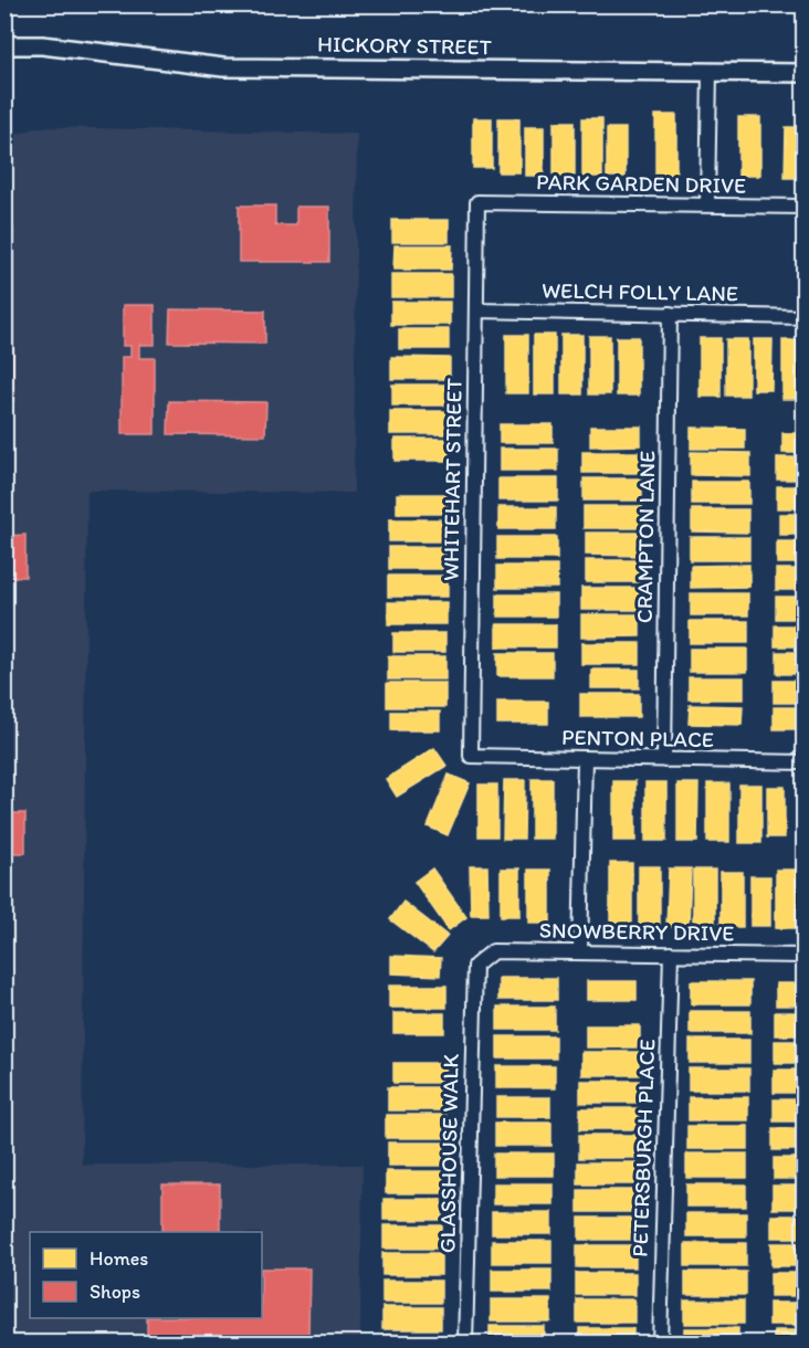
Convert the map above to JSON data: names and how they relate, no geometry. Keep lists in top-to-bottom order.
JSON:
{
  "streets": {
    "street": [
      "HICKORY STREET",
      "PARK GARDEN DRIVE",
      "WELCH FOLLY LANE",
      "WHITEHART STREET",
      "CRAMPTON LANE",
      "PENTON PLACE",
      "SNOWBERRY DRIVE",
      "PETERSBURGH PLACE",
      "GLASSHOUSE WALK"
    ]
  },
  "crossings": [
    ["PARK GARDEN DRIVE", "WHITEHART STREET"],
    ["WELCH FOLLY LANE", "WHITEHART STREET"],
    ["WELCH FOLLY LANE", "CRAMPTON LANE"],
    ["WHITEHART STREET", "PENTON PLACE"],
    ["CRAMPTON LANE", "PENTON PLACE"],
    ["SNOWBERRY DRIVE", "PETERSBURGH PLACE"],
    ["SNOWBERRY DRIVE", "GLASSHOUSE WALK"]
  ],
  "legend": ["Homes", "Shops"]
}
